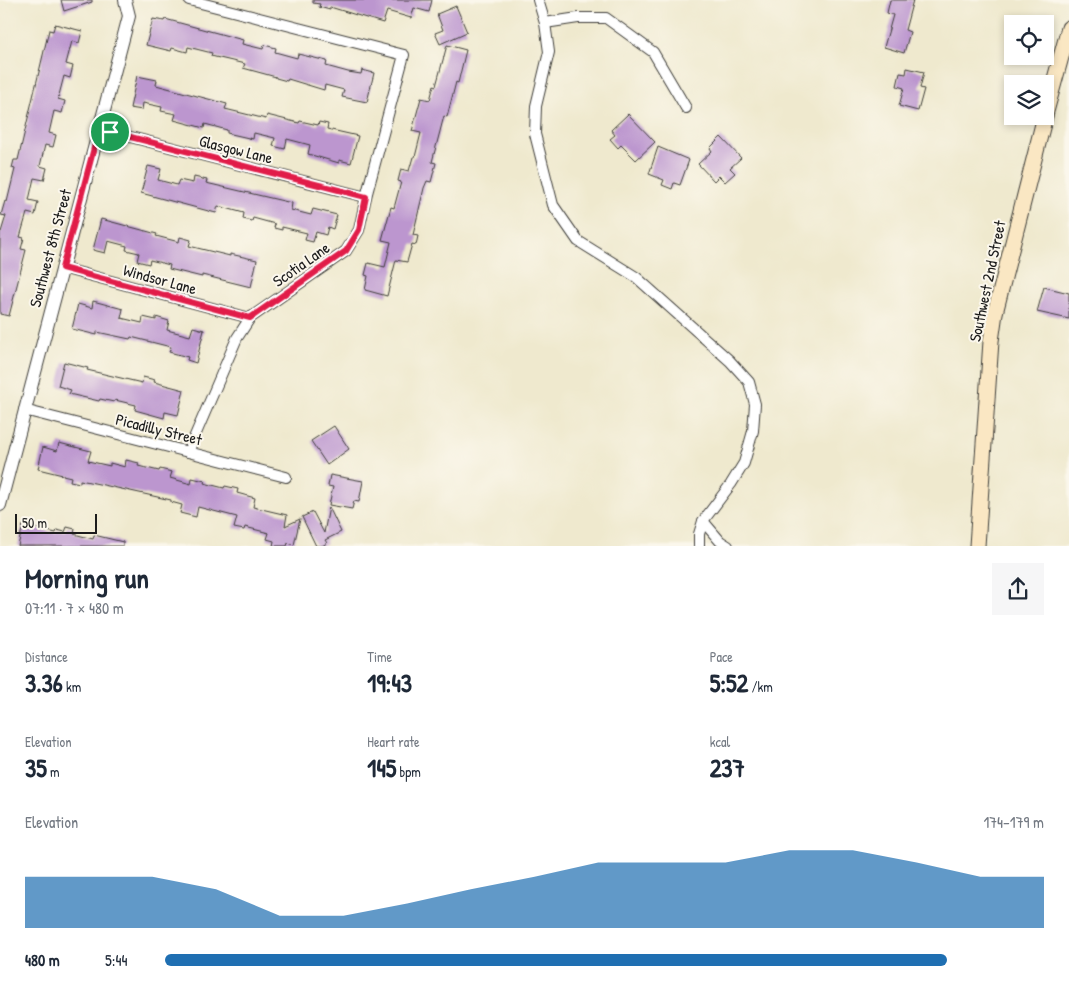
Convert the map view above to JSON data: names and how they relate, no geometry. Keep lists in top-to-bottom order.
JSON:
{
  "streets": {
    "main road": ["Southwest 2nd Street"],
    "street": [
      "Glasgow Lane",
      "Southwest 8th Street",
      "Scotia Lane",
      "Windsor Lane",
      "Picadilly Street"
    ]
  },
  "crossings": [
    ["Glasgow Lane", "Southwest 8th Street"],
    ["Glasgow Lane", "Scotia Lane"],
    ["Southwest 8th Street", "Windsor Lane"],
    ["Southwest 8th Street", "Picadilly Street"],
    ["Scotia Lane", "Windsor Lane"],
    ["Scotia Lane", "Picadilly Street"]
  ],
  "scale_bar": "50 m",
  "page": {
    "scale": "50 m",
    "heading": ["Morning run", "07:11 · 7 × 480 m"],
    "stats": [
      ["Distance", "3.36 km"],
      ["Time", "19:43"],
      ["Pace", "5:52 /km"],
      ["Elevation", "35 m"],
      ["Heart rate", "145 bpm"],
      ["kcal", "237"]
    ],
    "chart": ["Elevation", "174–179 m"],
    "list": [
      {
        "name": "480 m",
        "note": "5:44"
      }
    ]
  }
}
